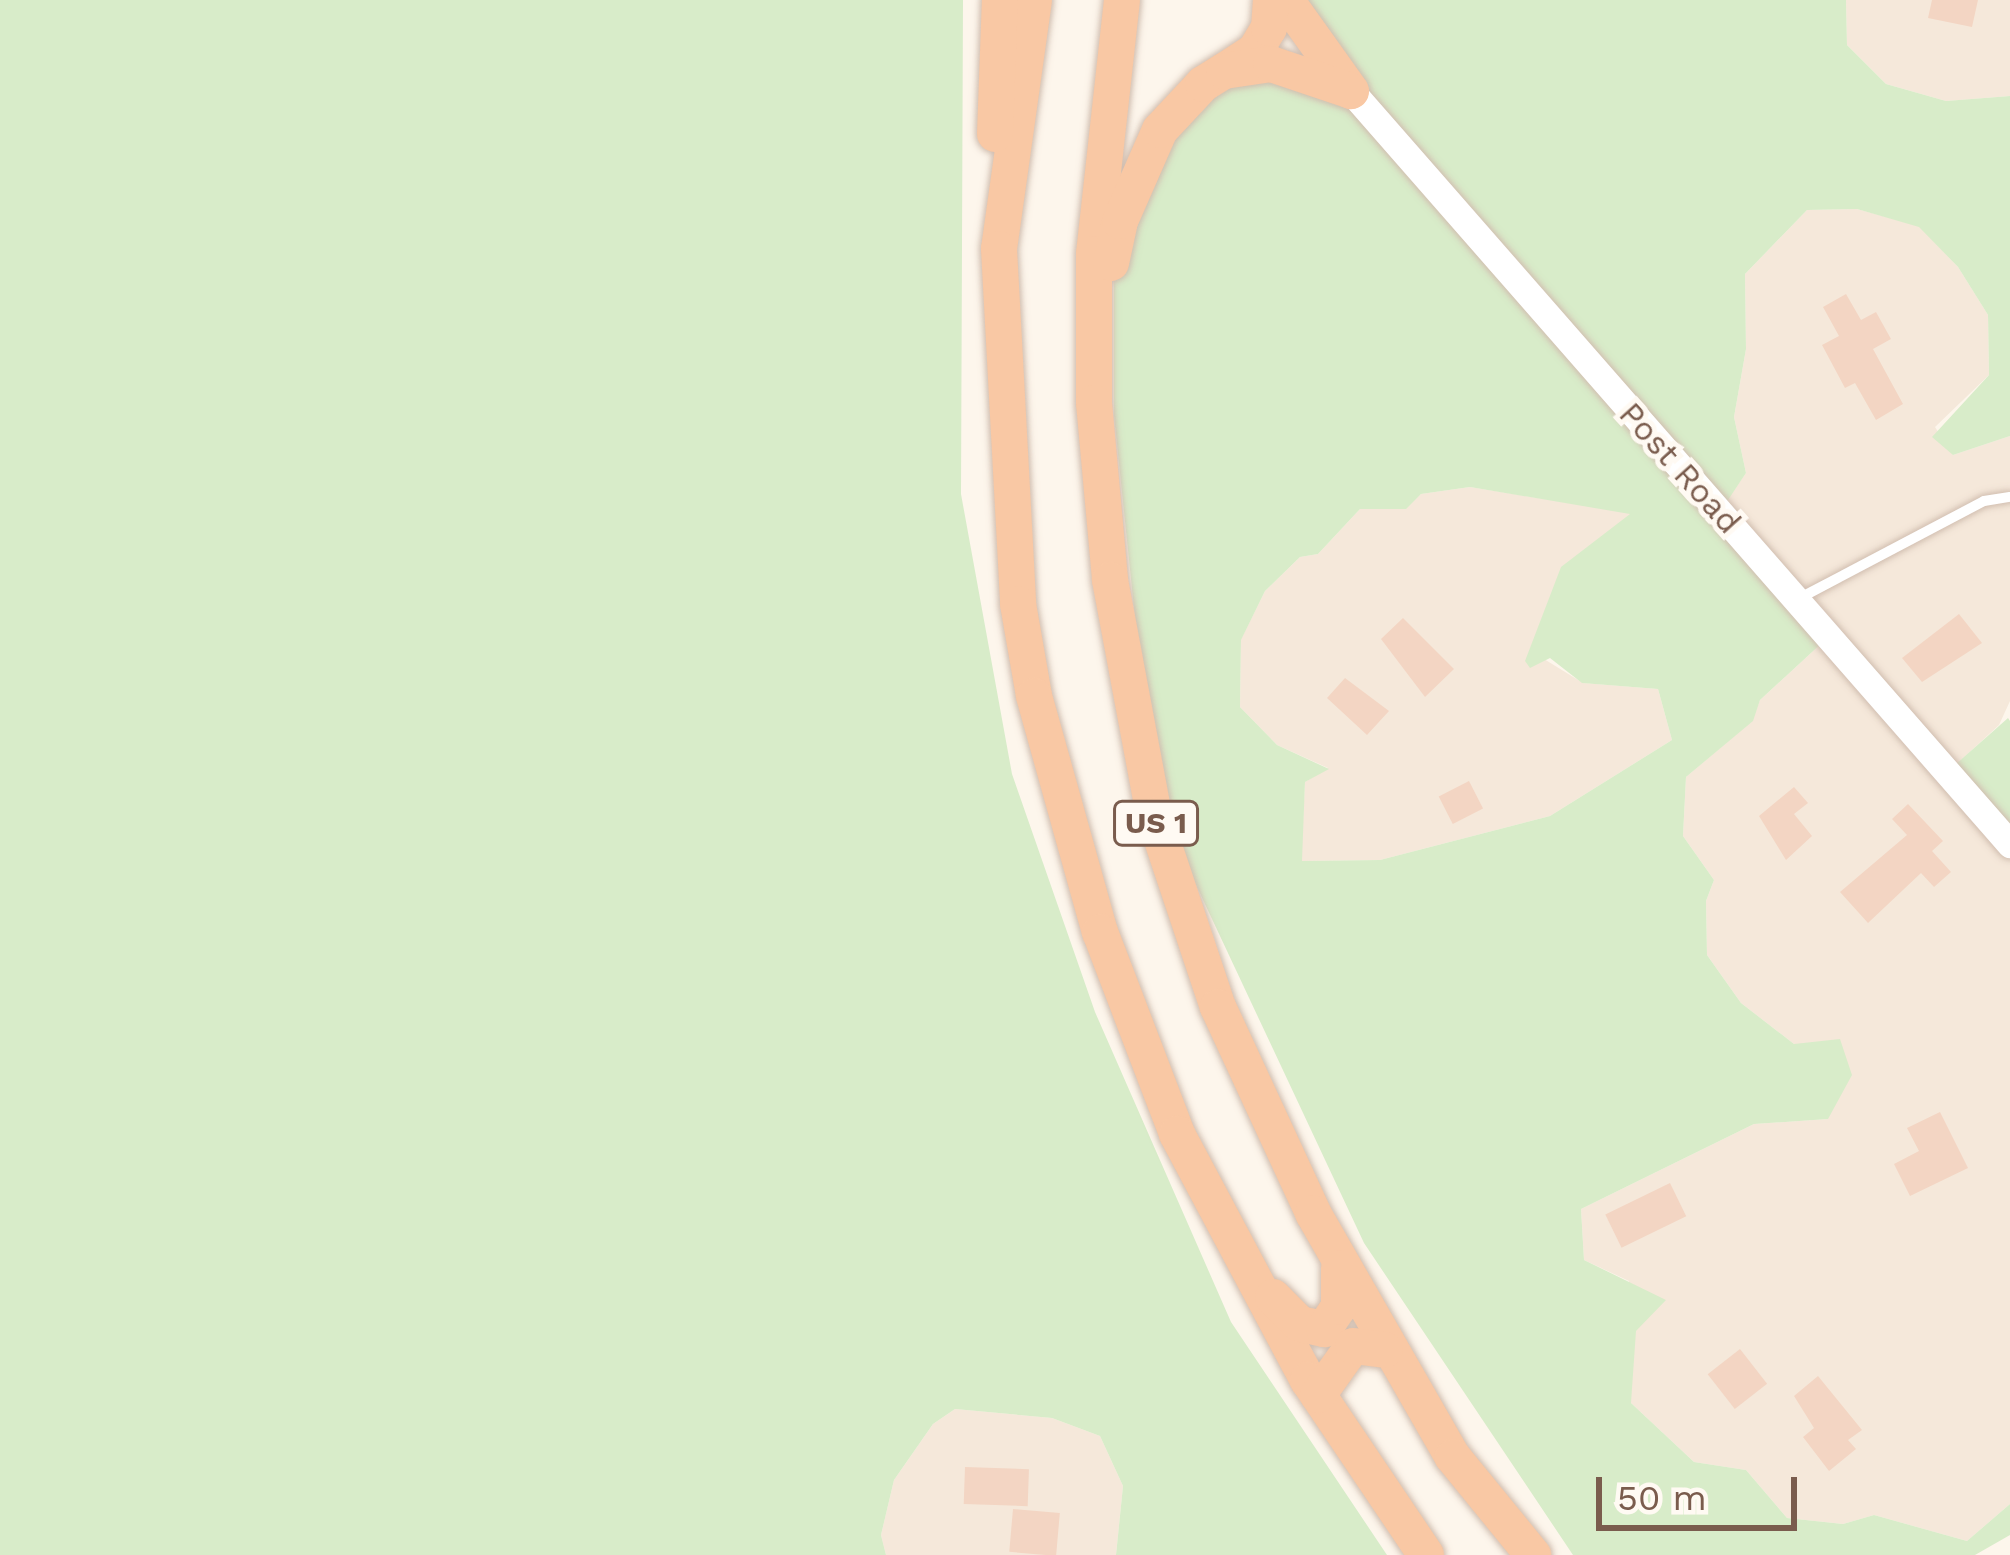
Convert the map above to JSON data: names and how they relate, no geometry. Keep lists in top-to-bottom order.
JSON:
{
  "streets": {
    "highway": ["US 1"],
    "street": ["Post Road"]
  },
  "scale_bar": "50 m"
}
